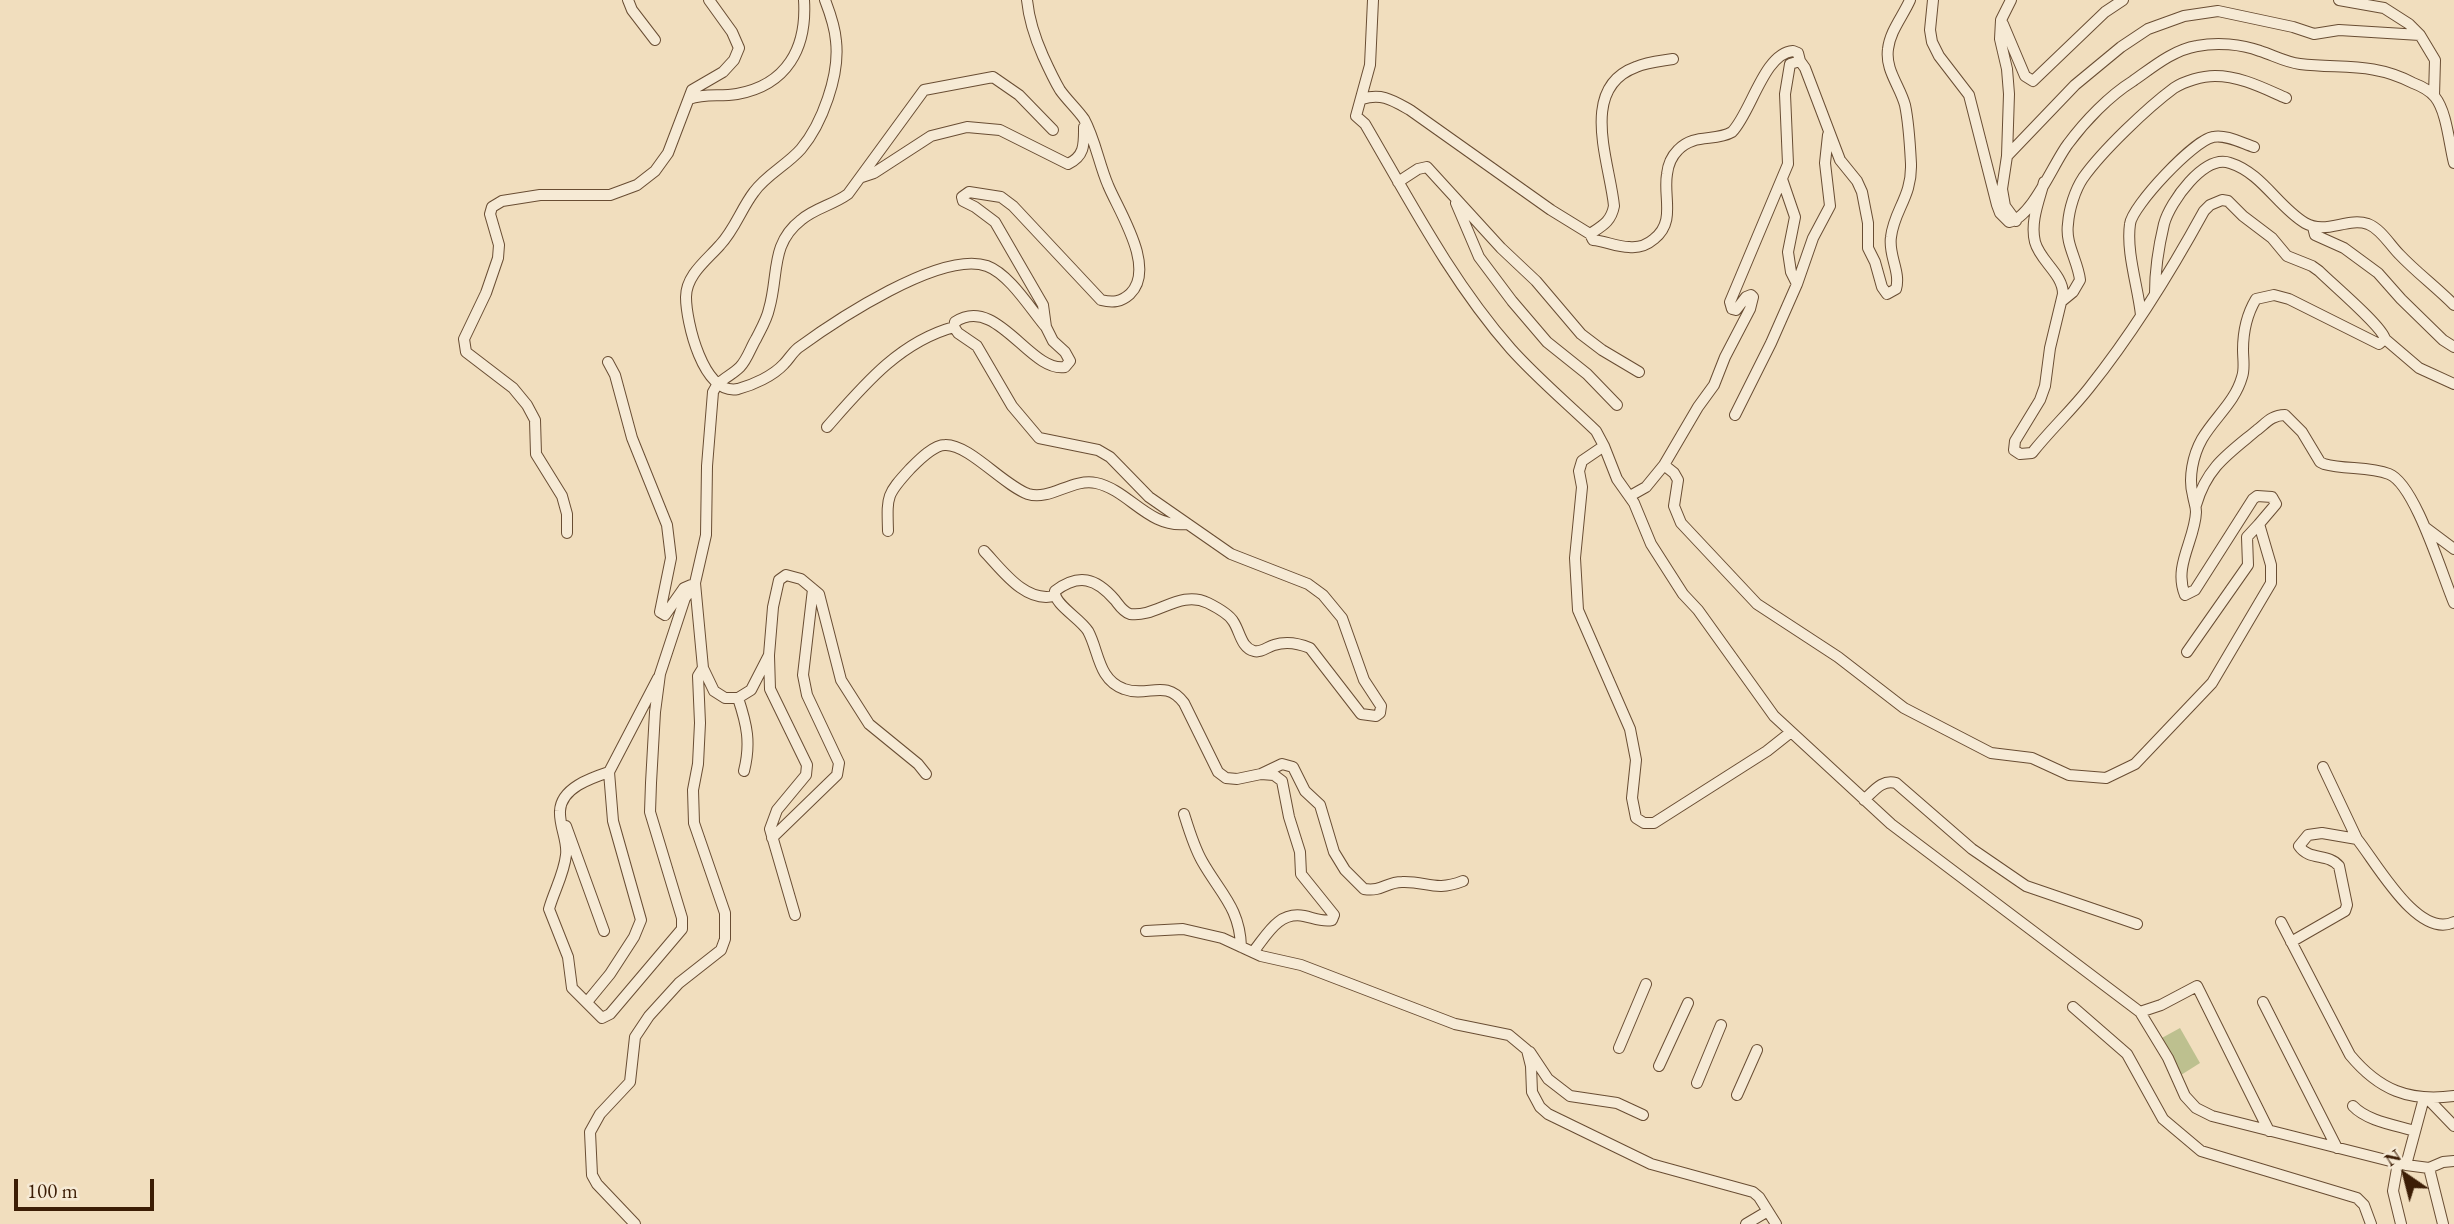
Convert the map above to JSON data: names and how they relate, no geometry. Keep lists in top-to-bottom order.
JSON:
{
  "scale_bar": "100 m",
  "north": "top left"
}
